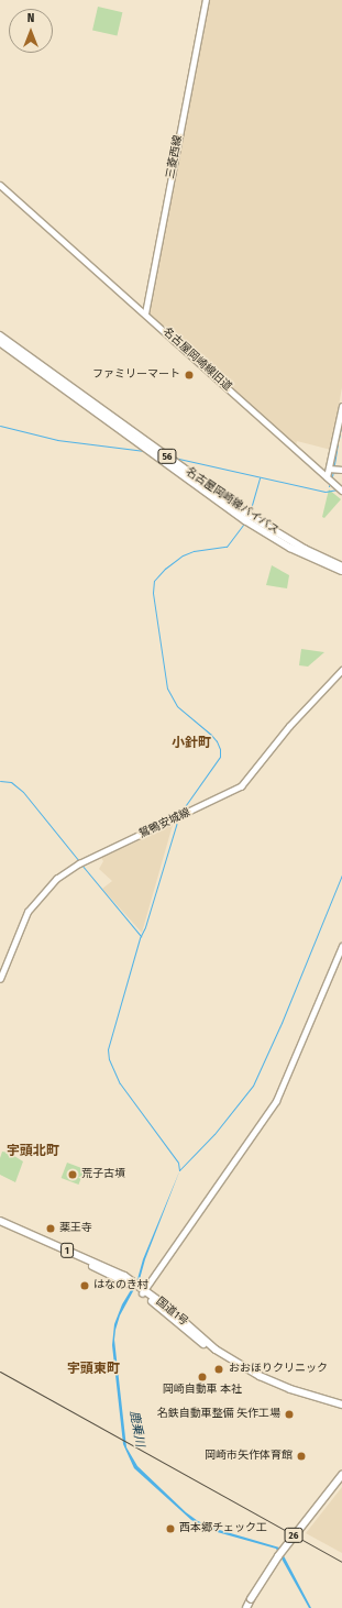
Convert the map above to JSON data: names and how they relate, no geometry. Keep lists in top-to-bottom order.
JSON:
{
  "streets": {
    "highway": ["1", "国道1号"],
    "main road": ["56", "名古屋岡崎線バイパス", "26"],
    "street": ["三菱西線", "名古屋岡崎線旧道", "鴛鴨安城線"]
  },
  "crossings": [
    ["三菱西線", "名古屋岡崎線旧道"]
  ],
  "districts": ["小針町", "宇頭北町", "宇頭東町"],
  "water": ["鹿乗川"],
  "places": [
    "ファミリーマート",
    "荒子古墳",
    "薬王寺",
    "はなのき村",
    "おおほりクリニック",
    "岡崎自動車 本社",
    "名鉄自動車整備 矢作工場",
    "岡崎市矢作体育館",
    "西本郷チェック工"
  ],
  "north": "top"
}
